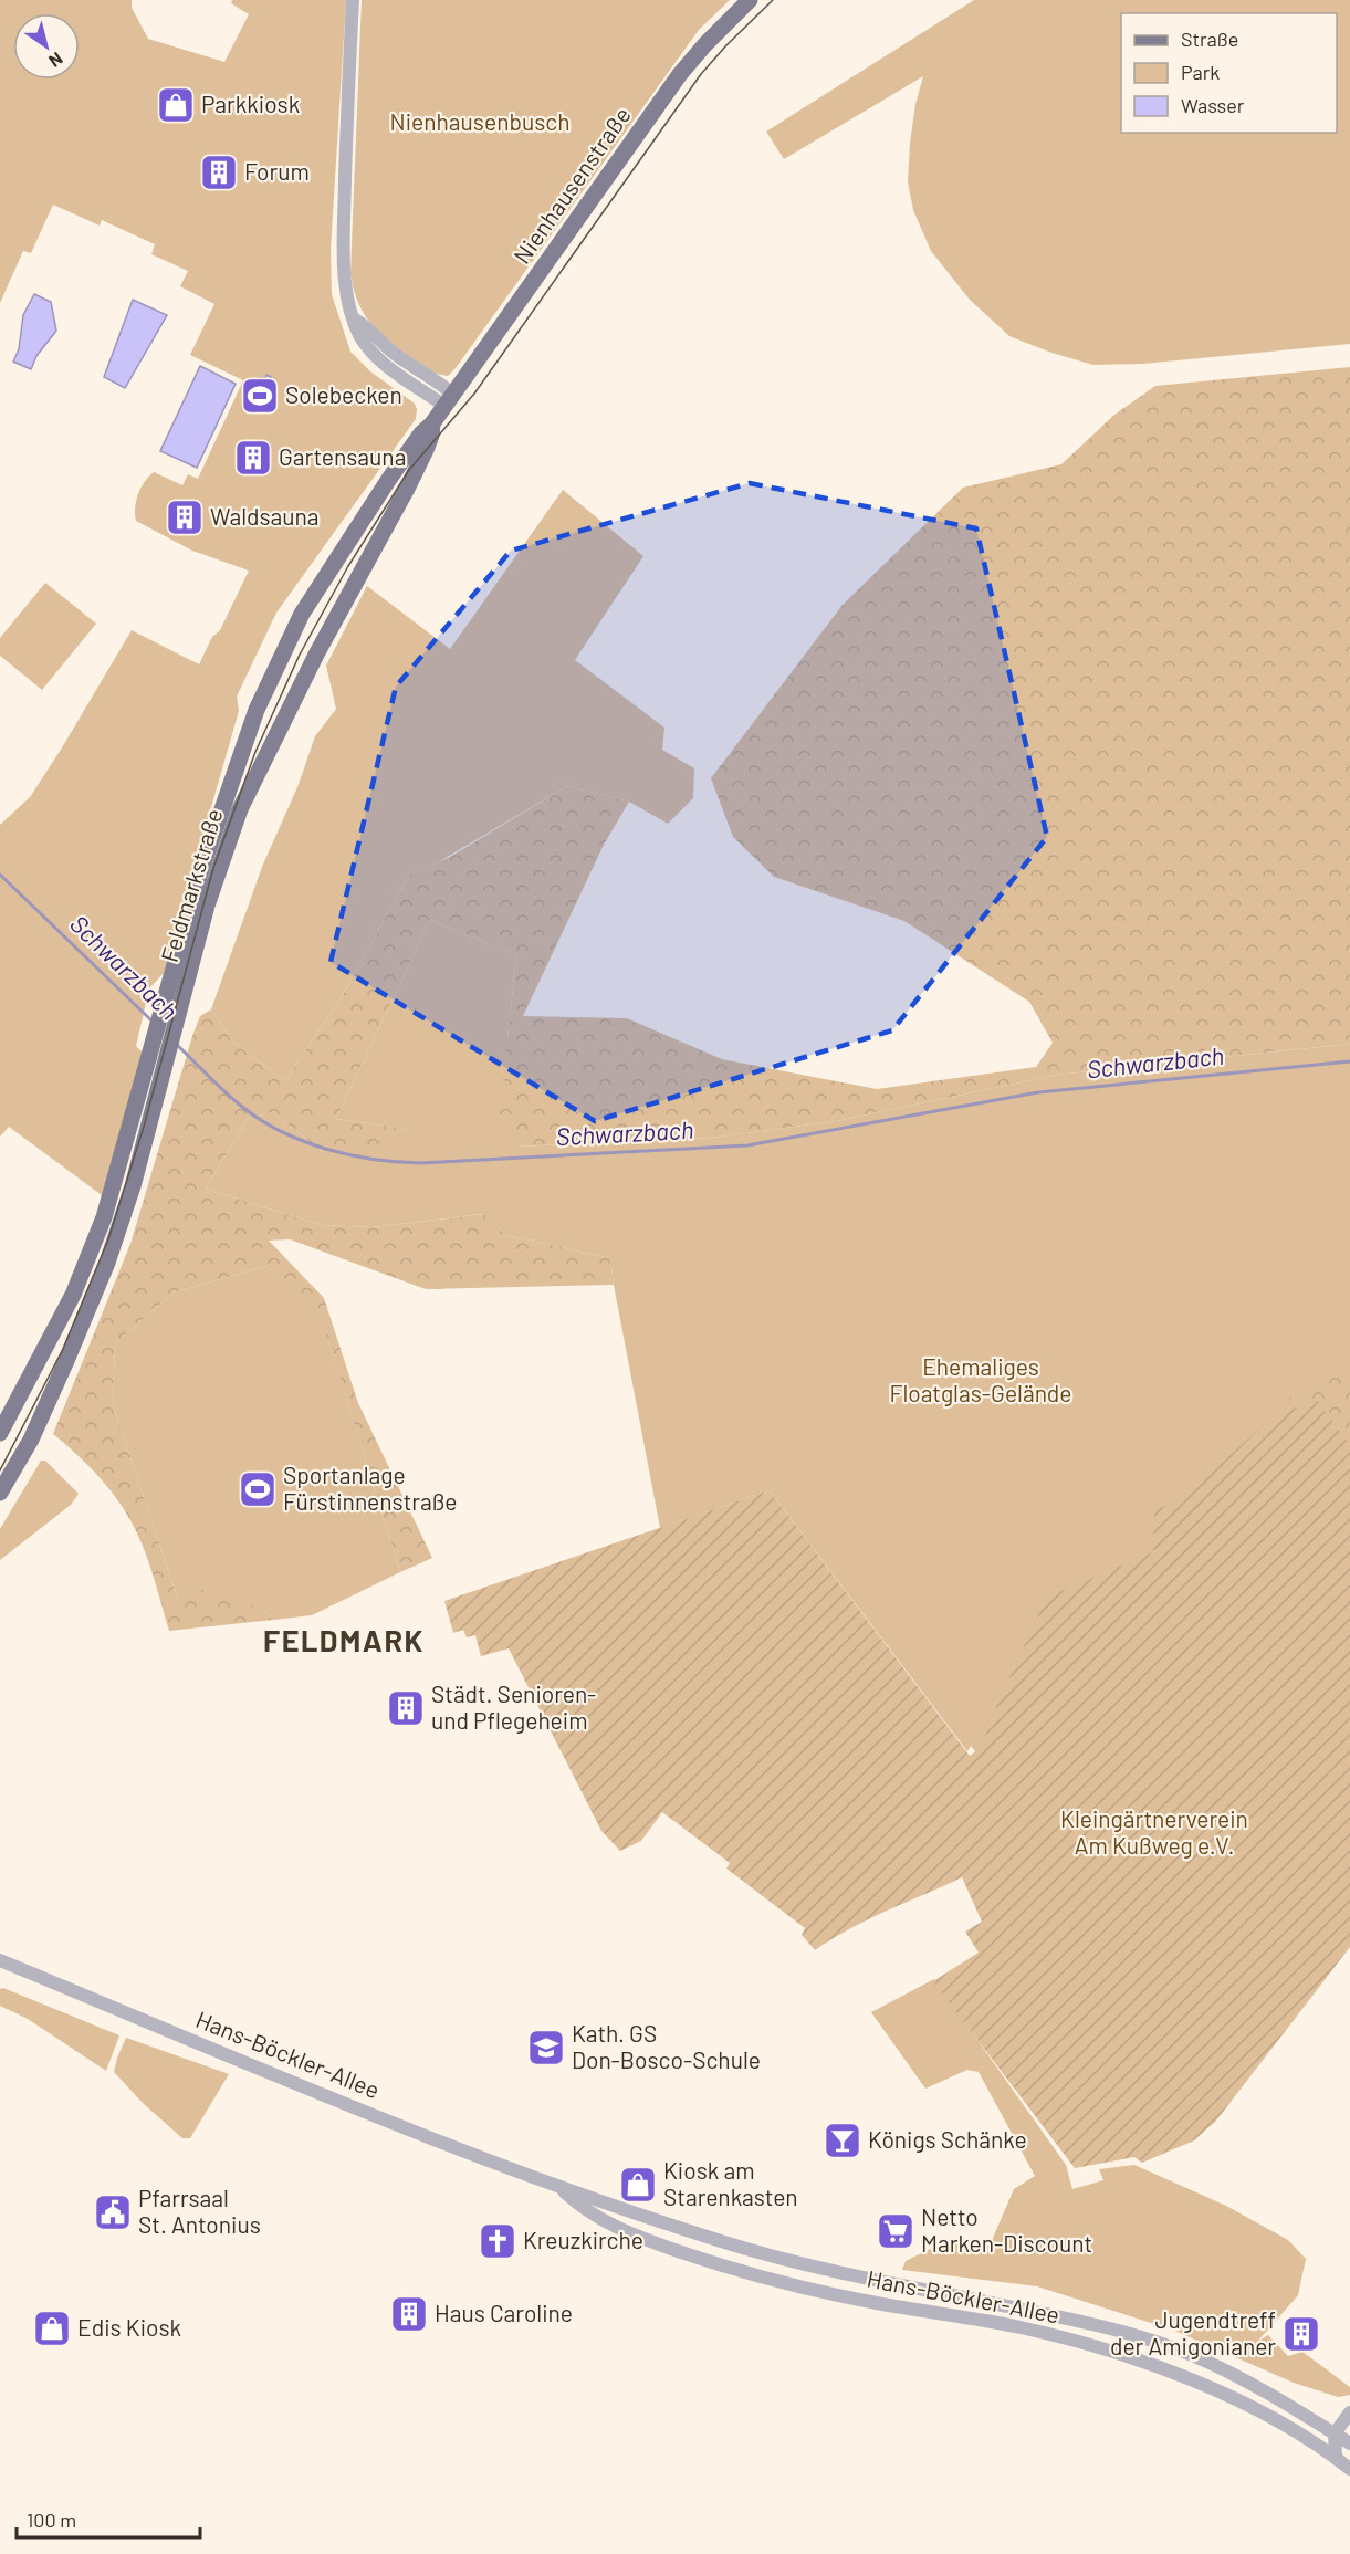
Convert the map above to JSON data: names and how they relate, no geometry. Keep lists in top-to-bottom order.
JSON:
{
  "streets": {
    "main road": ["Nienhausenstraße", "Feldmarkstraße"],
    "street": ["Hans-Böckler-Allee"]
  },
  "crossings": [
    ["Nienhausenstraße", "Feldmarkstraße"]
  ],
  "districts": ["FELDMARK"],
  "water": ["Schwarzbach"],
  "parks": ["Nienhausenbusch", "Ehemaliges Floatglas-Gelände", "Kleingärtnerverein Am Kußweg e.V."],
  "places": {
    "shop": ["Parkkiosk", "Kiosk am Starenkasten", "Edis Kiosk"],
    "building": [
      "Forum",
      "Gartensauna",
      "Waldsauna",
      "Städt. Senioren- und Pflegeheim",
      "Haus Caroline",
      "Jugendtreff der Amigonianer"
    ],
    "sports": ["Solebecken", "Sportanlage Fürstinnenstraße"],
    "school or university": ["Kath. GS Don-Bosco-Schule"],
    "bar": ["Königs Schänke"],
    "public building": ["Pfarrsaal St. Antonius"],
    "supermarket": ["Netto Marken-Discount"],
    "church": ["Kreuzkirche"]
  },
  "legend": ["Straße", "Park", "Wasser"],
  "scale_bar": "100 m",
  "north": "bottom right"
}
